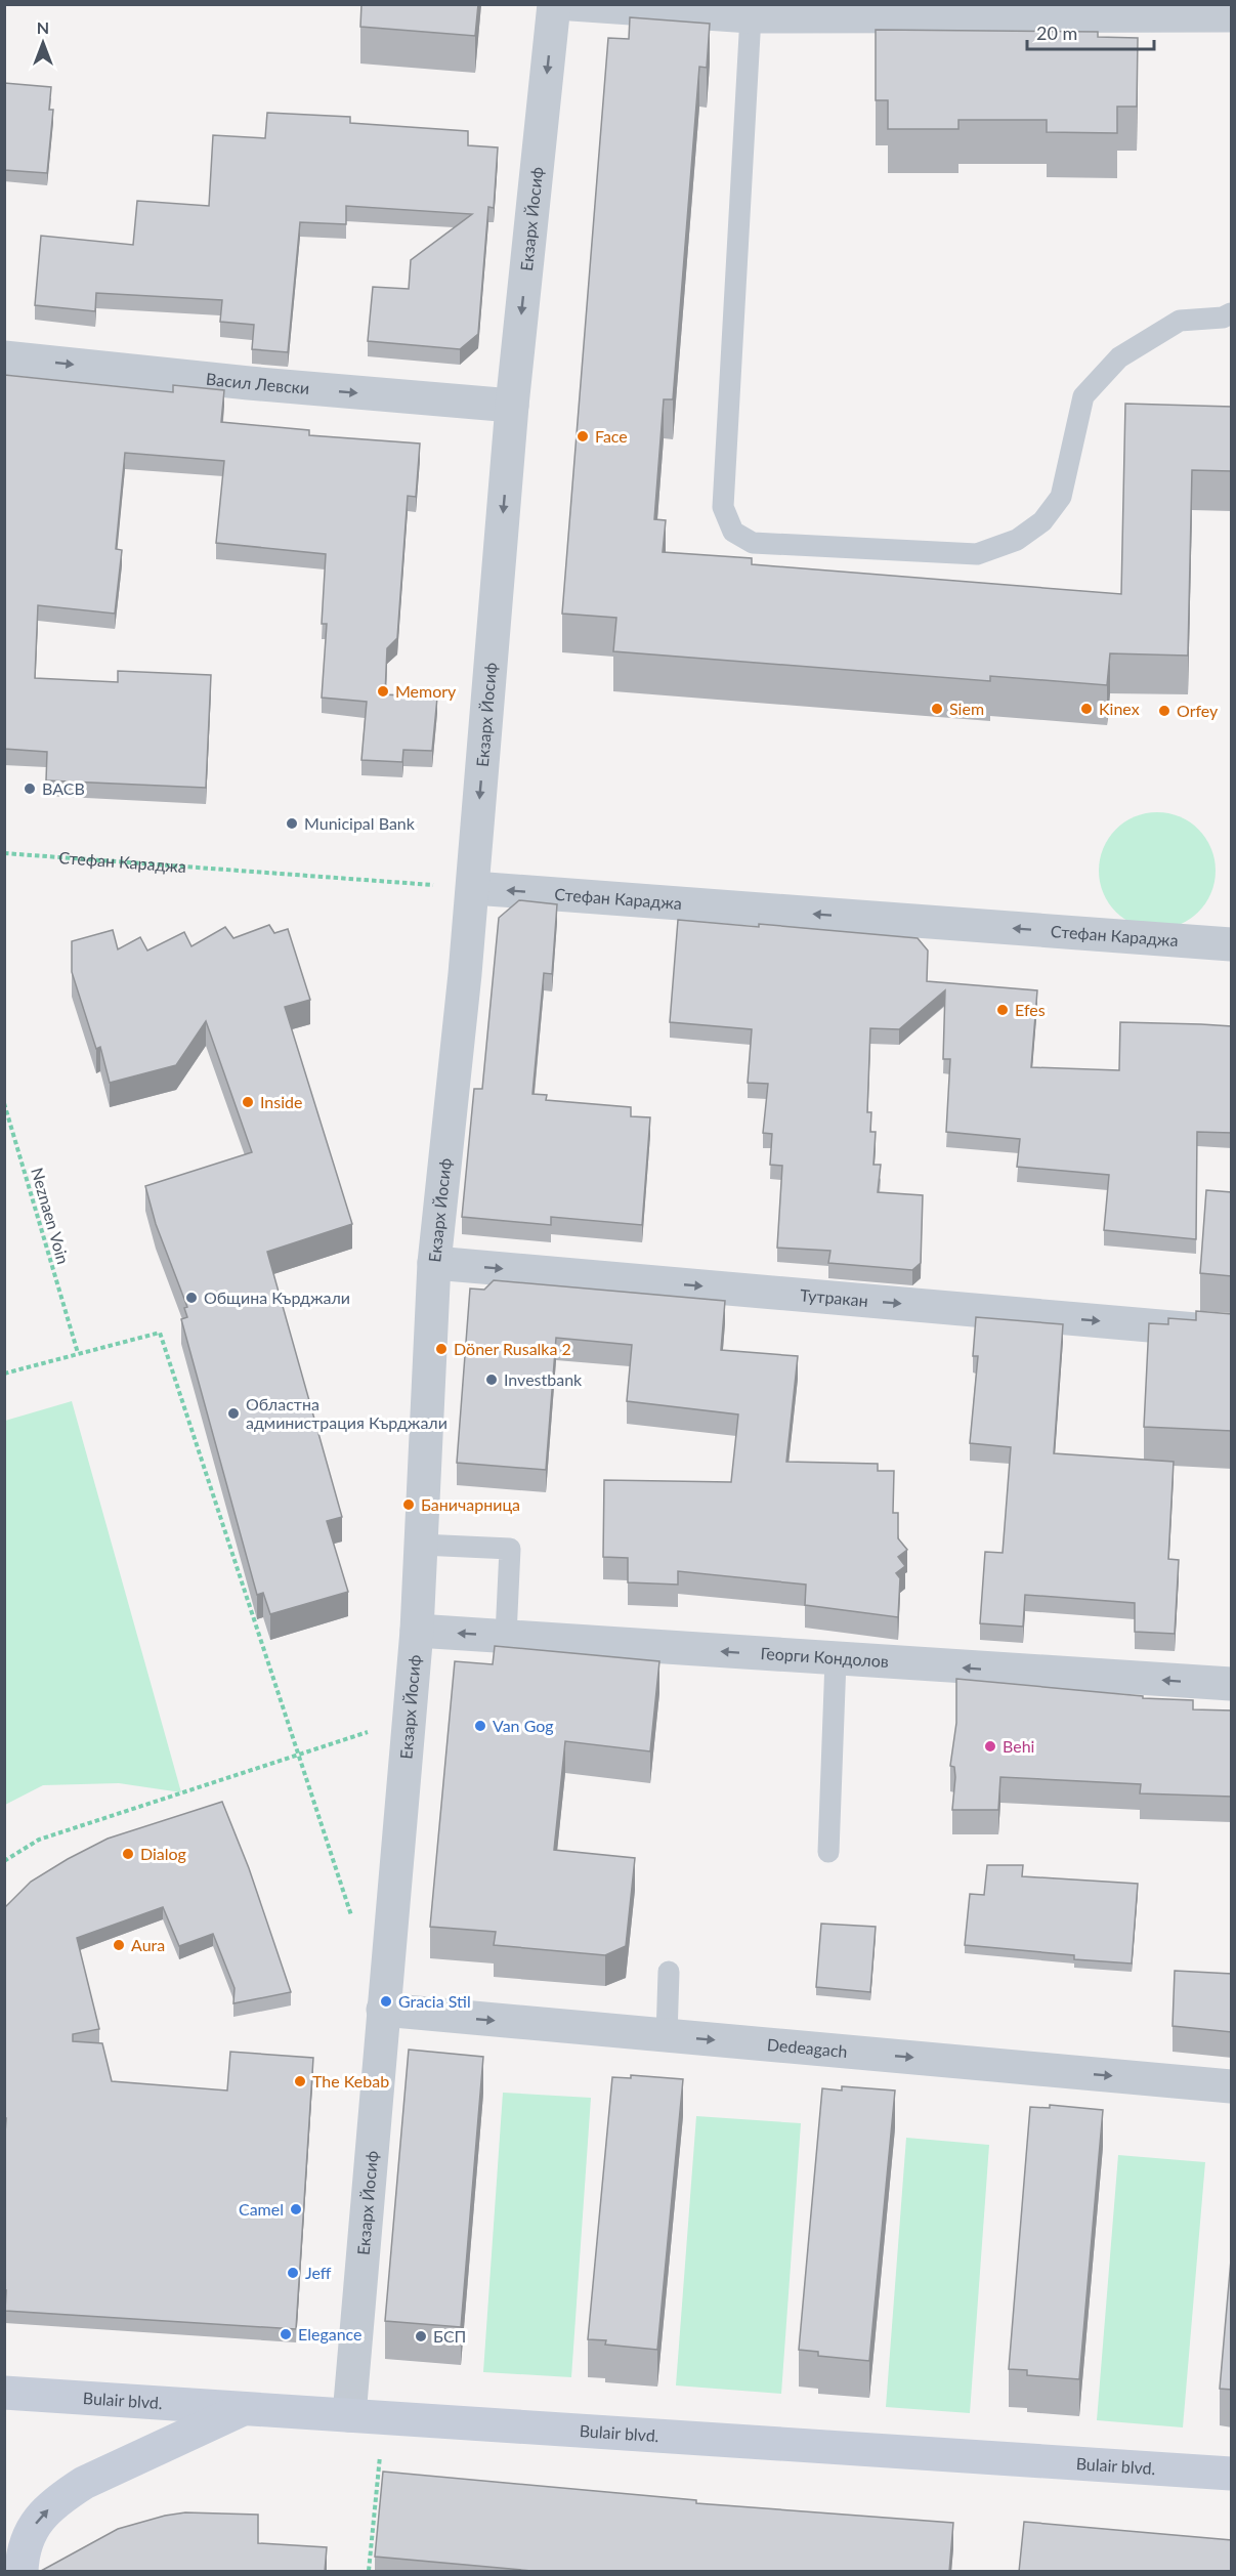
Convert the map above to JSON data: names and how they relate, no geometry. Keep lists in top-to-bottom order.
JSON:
{
  "streets": {
    "main road": ["Bulair blvd."],
    "street": [
      "Екзарх Йосиф",
      "Васил Левски",
      "Стефан Караджа",
      "Тутракан",
      "Георги Кондолов",
      "Dedeagach"
    ],
    "path": ["Neznaen Voin"]
  },
  "crossings": [
    ["Екзарх Йосиф", "Васил Левски"],
    ["Екзарх Йосиф", "Стефан Караджа"],
    ["Екзарх Йосиф", "Тутракан"],
    ["Екзарх Йосиф", "Георги Кондолов"],
    ["Екзарх Йосиф", "Dedeagach"],
    ["Екзарх Йосиф", "Bulair blvd."]
  ],
  "one_way": [
    "Екзарх Йосиф",
    "Васил Левски",
    "Стефан Караджа",
    "Тутракан",
    "Георги Кондолов",
    "Dedeagach"
  ],
  "places": [
    "Face",
    "Memory",
    "Siem",
    "Kinex",
    "Orfey",
    "BACB",
    "Municipal Bank",
    "Efes",
    "Inside",
    "Община Кърджали",
    "Döner Rusalka 2",
    "Investbank",
    "Областна администрация Кърджали",
    "Баничарница",
    "Van Gog",
    "Behi",
    "Dialog",
    "Aura",
    "Gracia Stil",
    "The Kebab",
    "Camel",
    "Jeff",
    "Elegance",
    "БСП"
  ],
  "scale_bar": "20 m",
  "north": "top"
}
